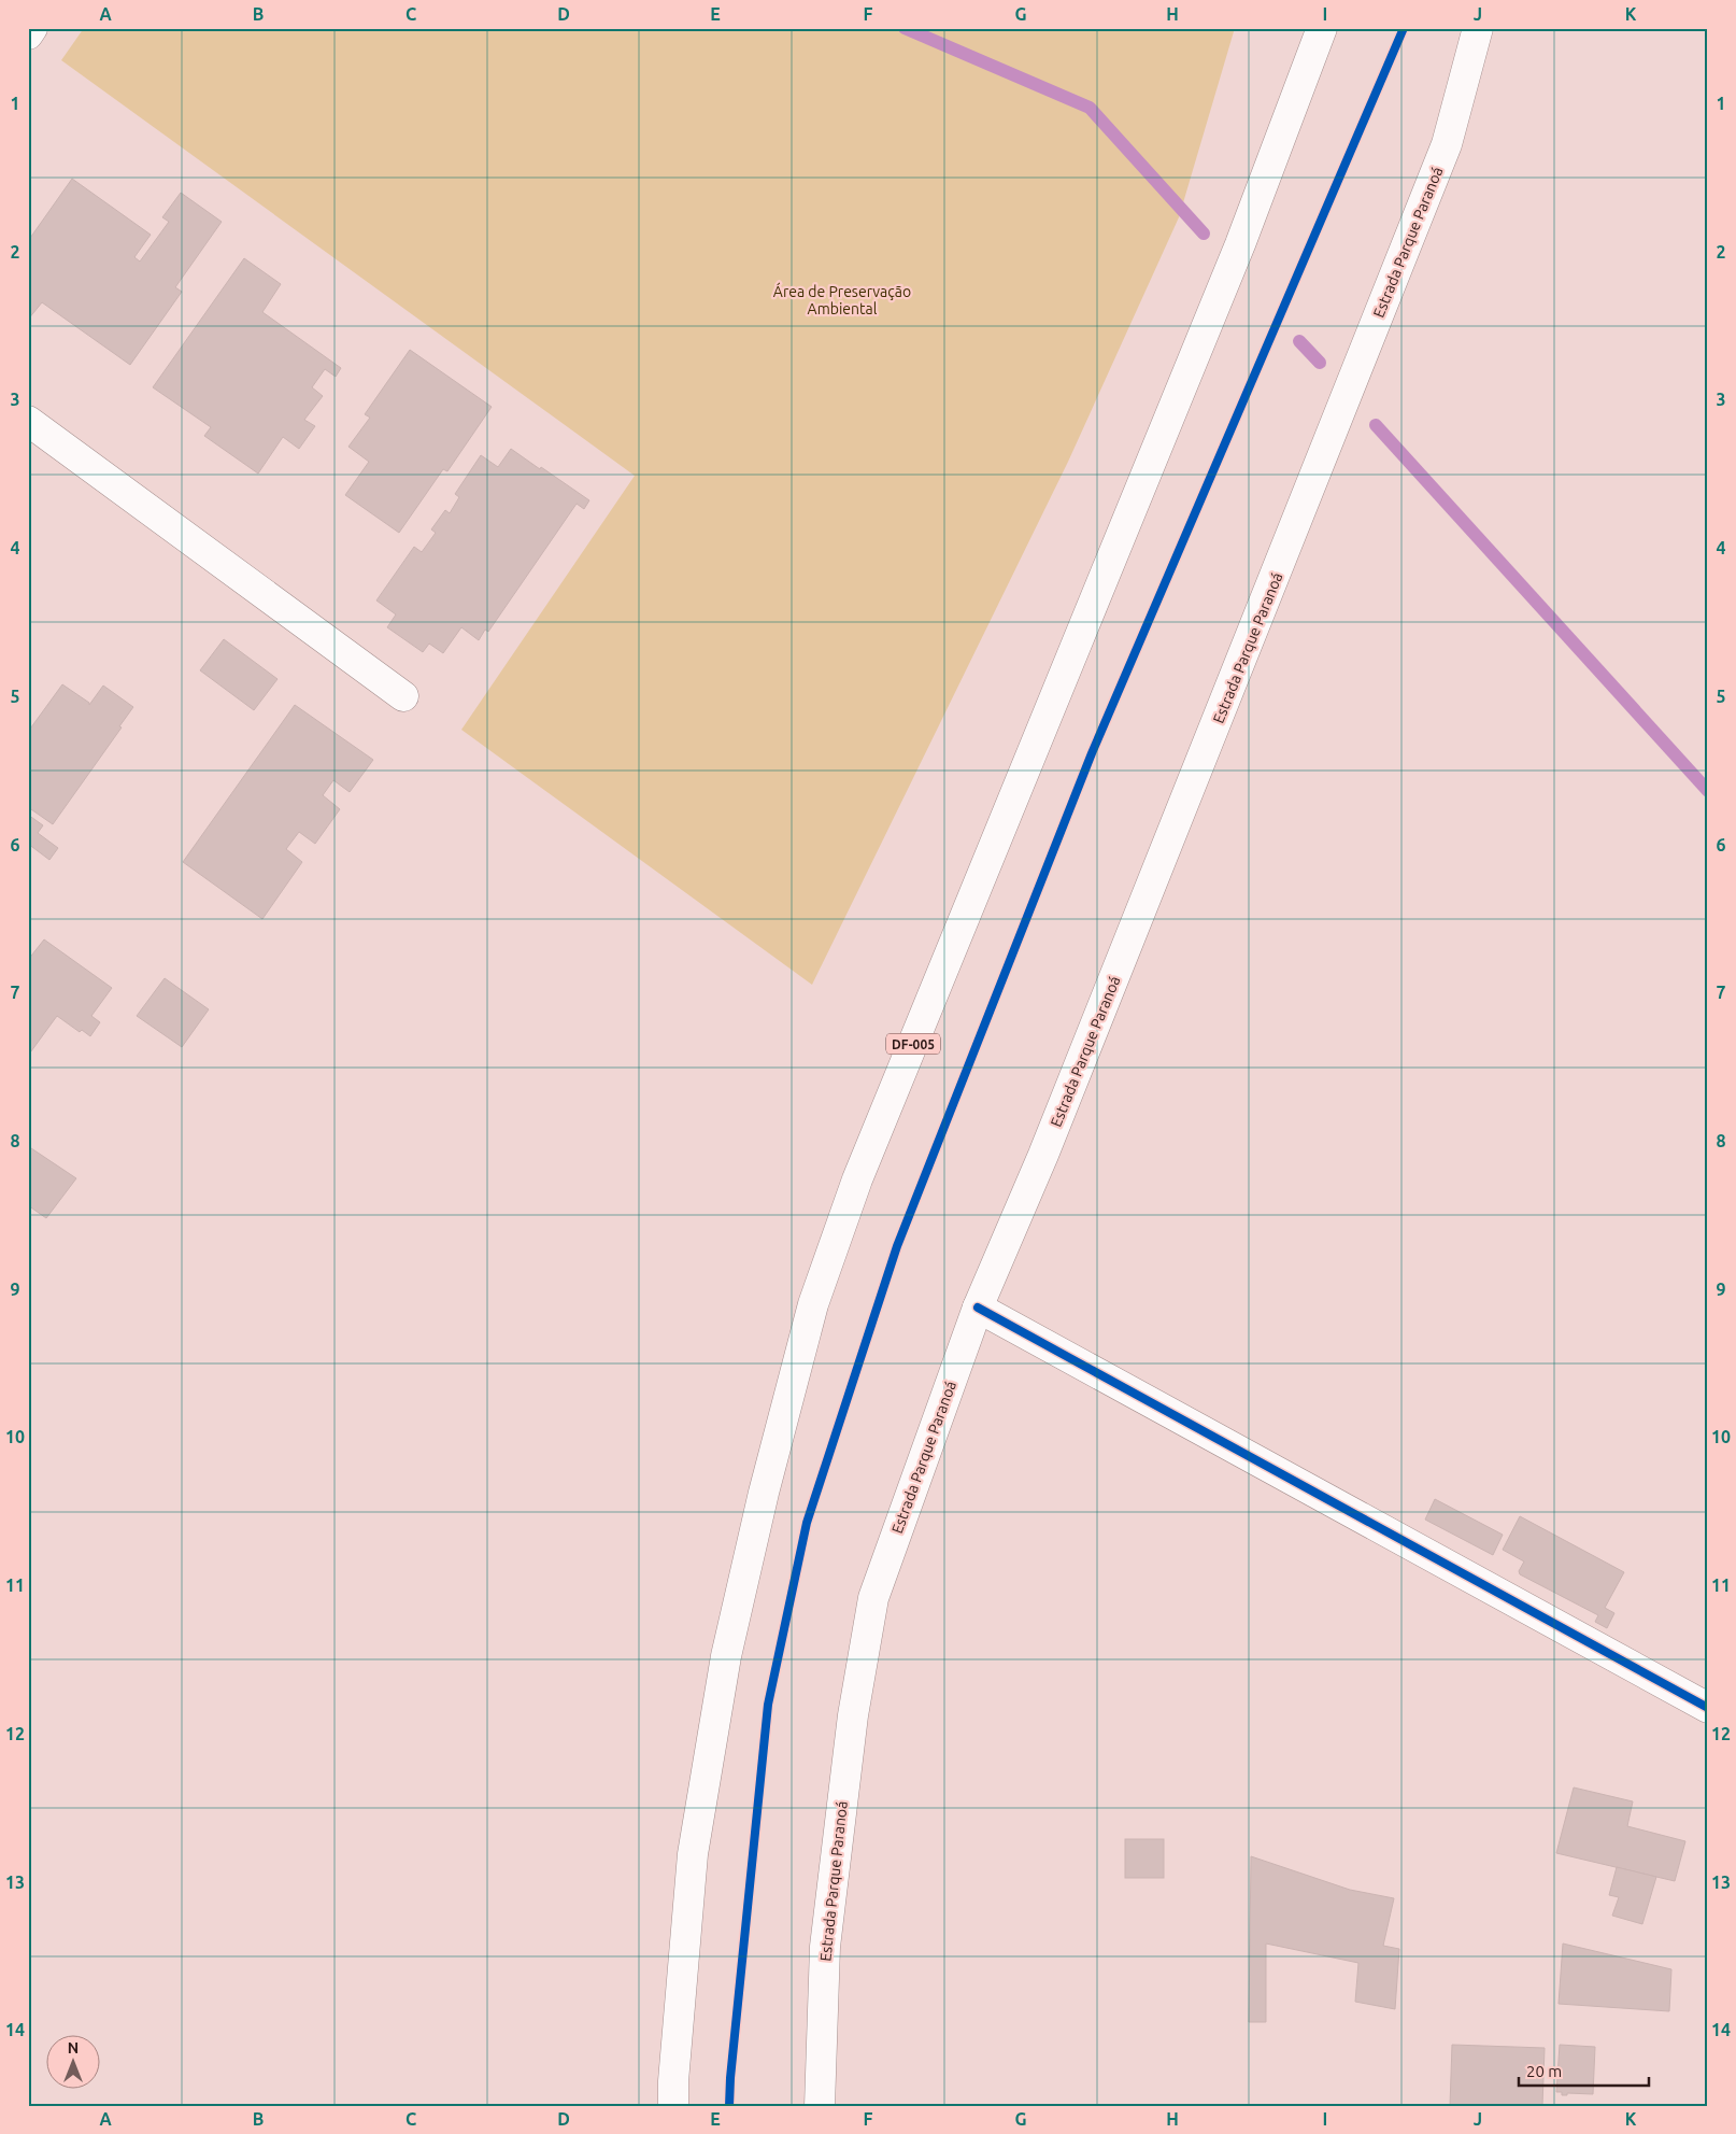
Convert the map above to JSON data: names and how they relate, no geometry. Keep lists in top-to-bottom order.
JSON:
{
  "streets": {
    "main road": ["Estrada Parque Paranoá", "DF-005"]
  },
  "parks": ["Área de Preservação Ambiental"],
  "scale_bar": "20 m",
  "north": "top",
  "grid": {
    "columns": [
      "A",
      "B",
      "C",
      "D",
      "E",
      "F",
      "G",
      "H",
      "I",
      "J",
      "K"
    ],
    "rows": [
      "1",
      "2",
      "3",
      "4",
      "5",
      "6",
      "7",
      "8",
      "9",
      "10",
      "11",
      "12",
      "13",
      "14"
    ]
  }
}
